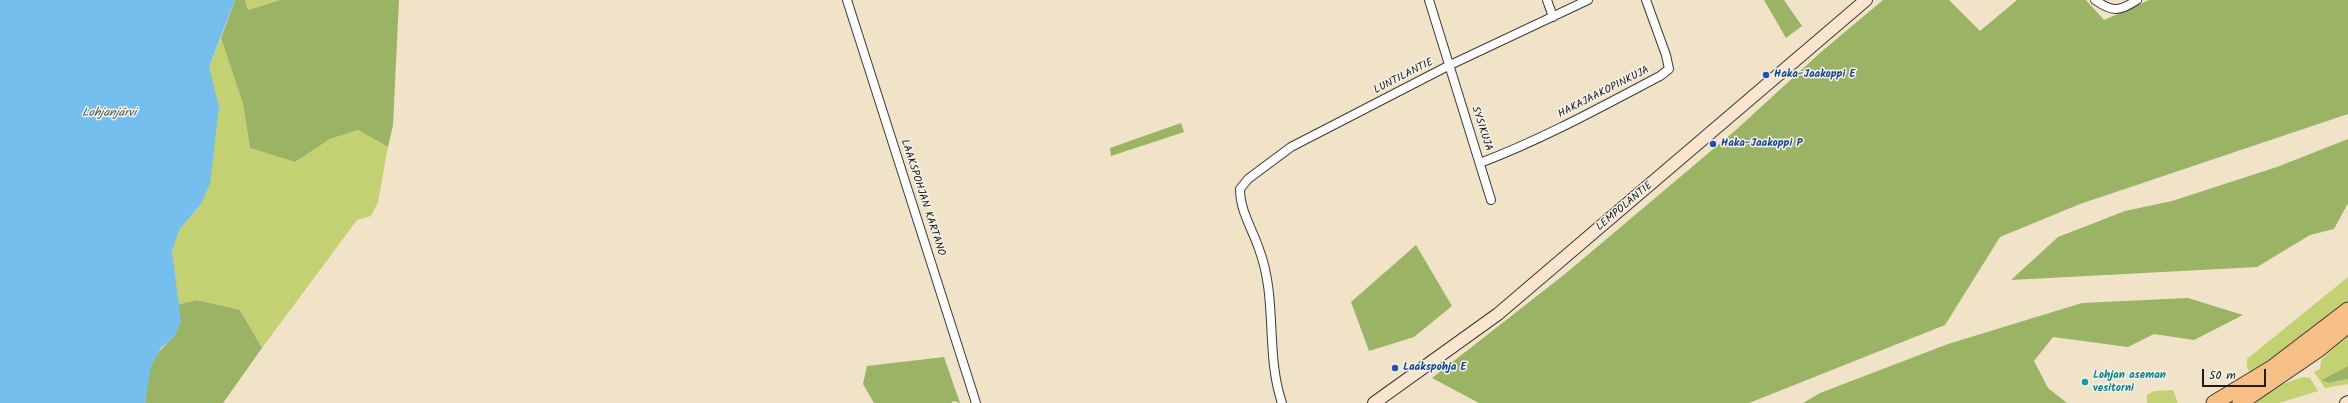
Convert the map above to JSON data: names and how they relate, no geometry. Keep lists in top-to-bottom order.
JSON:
{
  "streets": {
    "street": [
      "LUNTILANTIE",
      "HAKAJAAKOPINKUJA",
      "SYSIKUJA",
      "LAAKSPOHJAN KARTANO",
      "LEMPOLANTIE"
    ]
  },
  "crossings": [
    ["LUNTILANTIE", "SYSIKUJA"],
    ["HAKAJAAKOPINKUJA", "SYSIKUJA"]
  ],
  "water": ["Lohjanjärvi"],
  "places": [
    "Haka-Jaakoppi E",
    "Haka-Jaakoppi P",
    "Laakspohja E",
    "Lohjan aseman vesitorni"
  ],
  "scale_bar": "50 m"
}
